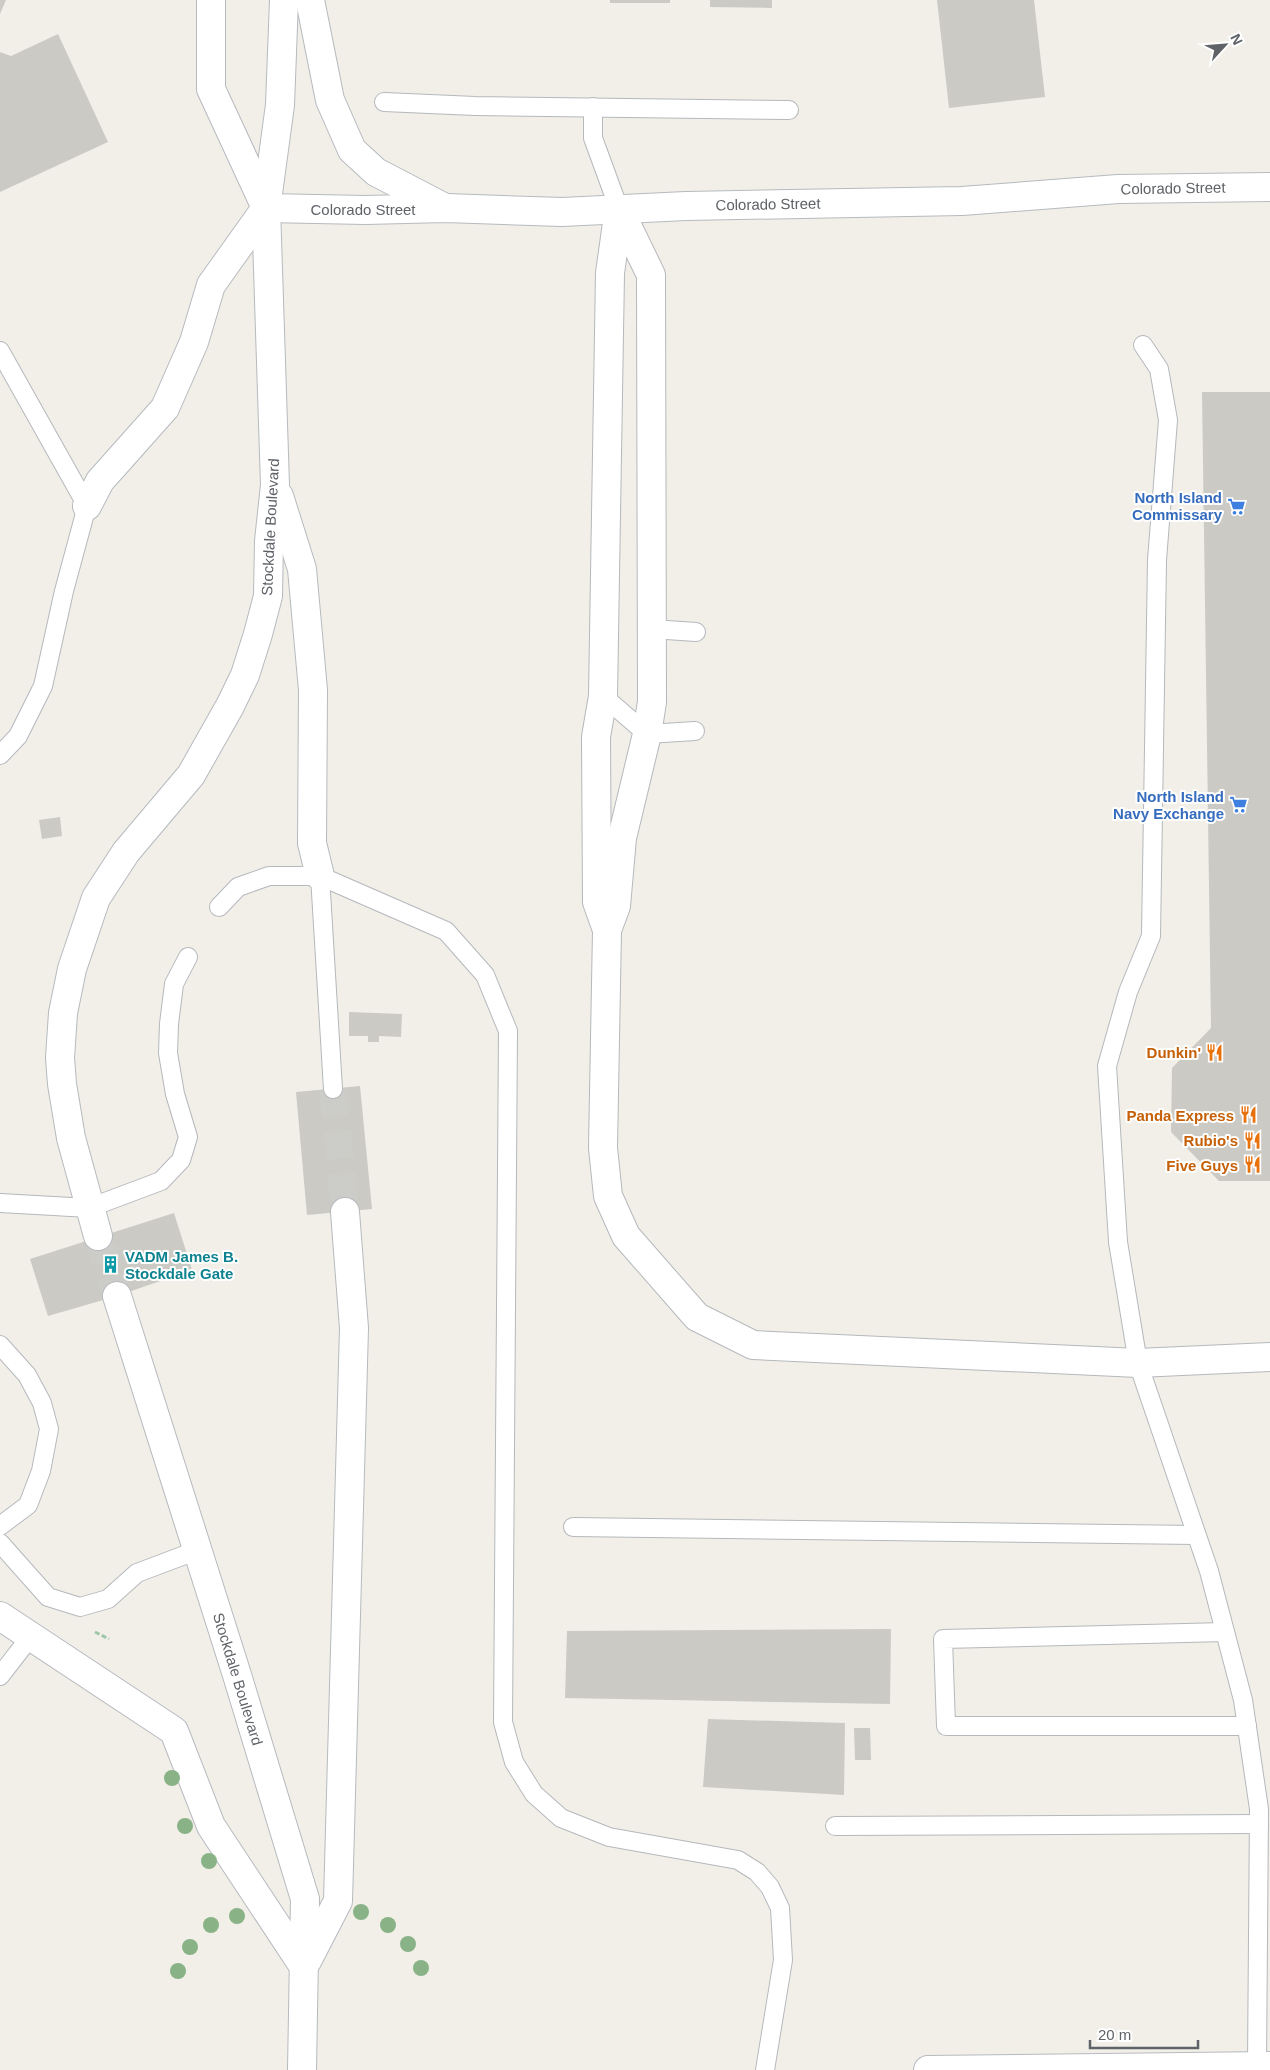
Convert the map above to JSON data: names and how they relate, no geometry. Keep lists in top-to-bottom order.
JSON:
{
  "streets": {
    "main road": ["Colorado Street", "Stockdale Boulevard"]
  },
  "crossings": [
    ["Colorado Street", "Stockdale Boulevard"]
  ],
  "places": {
    "supermarket": ["North Island Commissary", "North Island Navy Exchange"],
    "restaurant": [
      "Dunkin'",
      "Panda Express",
      "Rubio's",
      "Five Guys"
    ],
    "building": ["VADM James B. Stockdale Gate"]
  },
  "scale_bar": "20 m",
  "north": "top right"
}
